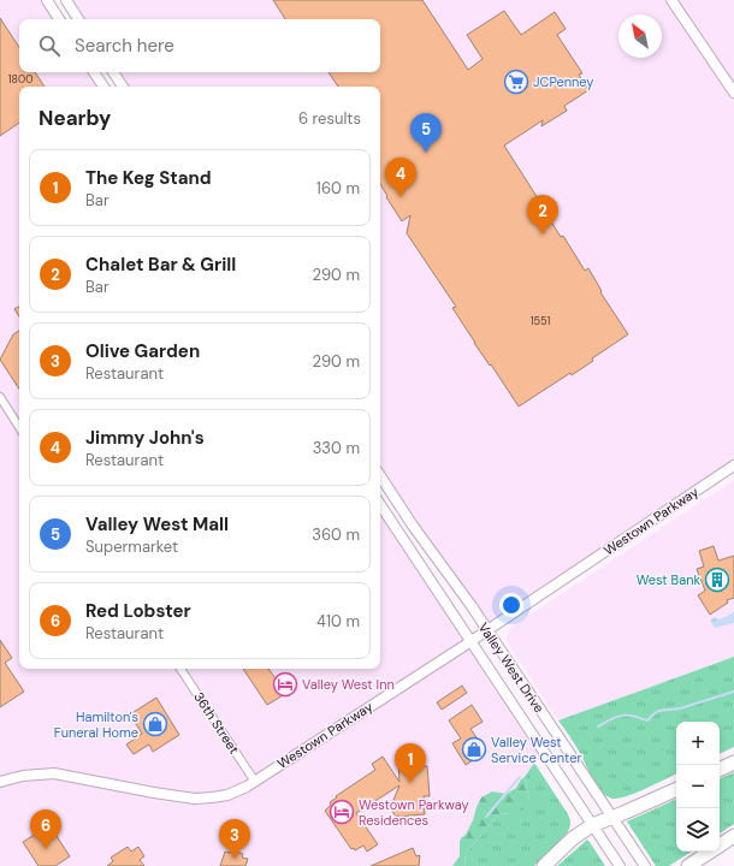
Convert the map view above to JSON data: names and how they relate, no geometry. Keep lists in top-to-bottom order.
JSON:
{
  "streets": {
    "main road": ["Westown Parkway", "Valley West Drive"],
    "street": ["36th Street"]
  },
  "crossings": [
    ["Westown Parkway", "Valley West Drive"],
    ["Westown Parkway", "36th Street"]
  ],
  "places": {
    "supermarket": ["JCPenney"],
    "building": ["West Bank"],
    "hotel": ["Valley West Inn", "Westown Parkway Residences"],
    "shop": ["Hamilton's Funeral Home", "Valley West Service Center"]
  },
  "house_numbers": ["1800", "1551"],
  "north": "top left",
  "page": {
    "search": "Search here",
    "heading": ["Nearby", "6 results"],
    "pins": [
      "5",
      "4",
      "2",
      "1",
      "6",
      "3"
    ],
    "list": [
      {
        "mark": "1",
        "name": "The Keg Stand",
        "note": "Bar",
        "value": "160 m"
      },
      {
        "mark": "2",
        "name": "Chalet Bar & Grill",
        "note": "Bar",
        "value": "290 m"
      },
      {
        "mark": "3",
        "name": "Olive Garden",
        "note": "Restaurant",
        "value": "290 m"
      },
      {
        "mark": "4",
        "name": "Jimmy John's",
        "note": "Restaurant",
        "value": "330 m"
      },
      {
        "mark": "5",
        "name": "Valley West Mall",
        "note": "Supermarket",
        "value": "360 m"
      },
      {
        "mark": "6",
        "name": "Red Lobster",
        "note": "Restaurant",
        "value": "410 m"
      }
    ],
    "map_buttons": ["+", "−"]
  }
}
